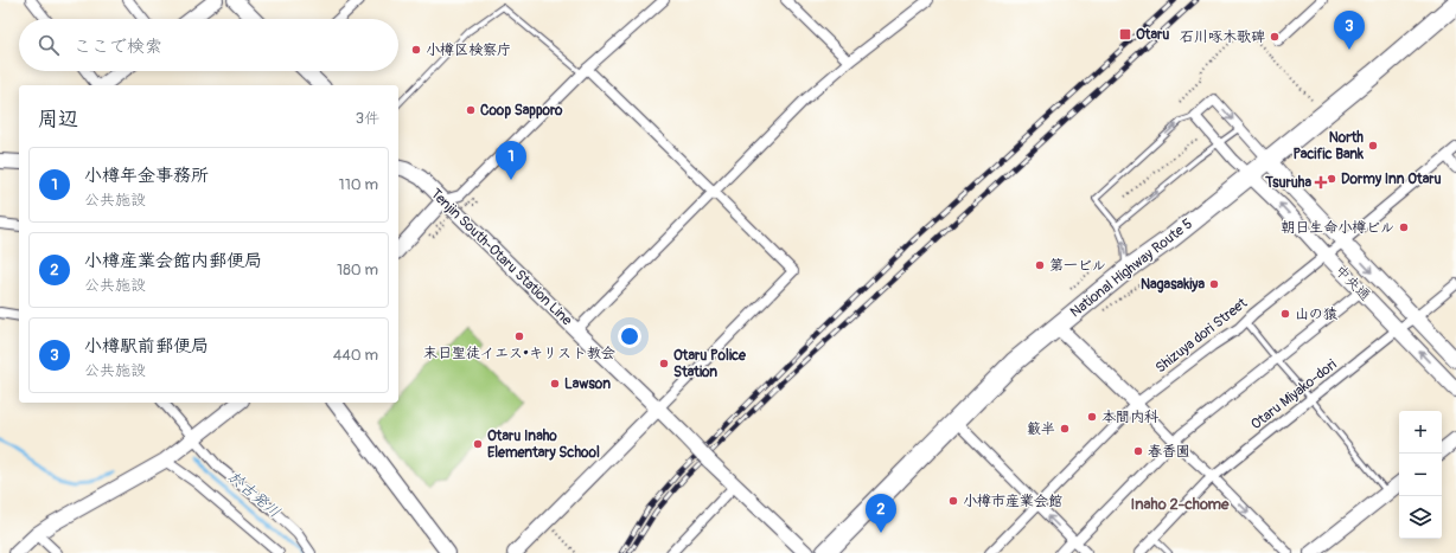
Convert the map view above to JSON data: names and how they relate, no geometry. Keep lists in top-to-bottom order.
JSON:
{
  "streets": {
    "highway": ["National Highway Route 5"],
    "street": [
      "Tenjin South-Otaru Station Line",
      "中央通",
      "Shizuya dori Street",
      "Otaru Miyako-dori"
    ]
  },
  "crossings": [
    ["National Highway Route 5", "中央通"],
    ["中央通", "Shizuya dori Street"],
    ["中央通", "Otaru Miyako-dori"]
  ],
  "districts": ["Inaho 2-chome"],
  "water": ["於古発川"],
  "places": {
    "transit": ["Otaru"],
    "other": [
      "石川啄木歌碑",
      "小樽区検察庁",
      "Coop Sapporo",
      "North Pacific Bank",
      "Dormy Inn Otaru",
      "朝日生命小樽ビル",
      "第一ビル",
      "Nagasakiya",
      "山の猿",
      "末日聖徒イエス•キリスト教会",
      "Otaru Police Station",
      "Lawson",
      "本間内科",
      "籔半",
      "Otaru Inaho Elementary School",
      "春香園",
      "小樽市産業会館"
    ],
    "health": ["Tsuruha"]
  },
  "page": {
    "pins": ["3", "1", "2"],
    "search": "ここで検索",
    "heading": ["周辺", "3件"],
    "list": [
      {
        "mark": "1",
        "name": "小樽年金事務所",
        "note": "公共施設",
        "value": "110 m"
      },
      {
        "mark": "2",
        "name": "小樽産業会館内郵便局",
        "note": "公共施設",
        "value": "180 m"
      },
      {
        "mark": "3",
        "name": "小樽駅前郵便局",
        "note": "公共施設",
        "value": "440 m"
      }
    ],
    "map_buttons": ["+", "−"]
  }
}
